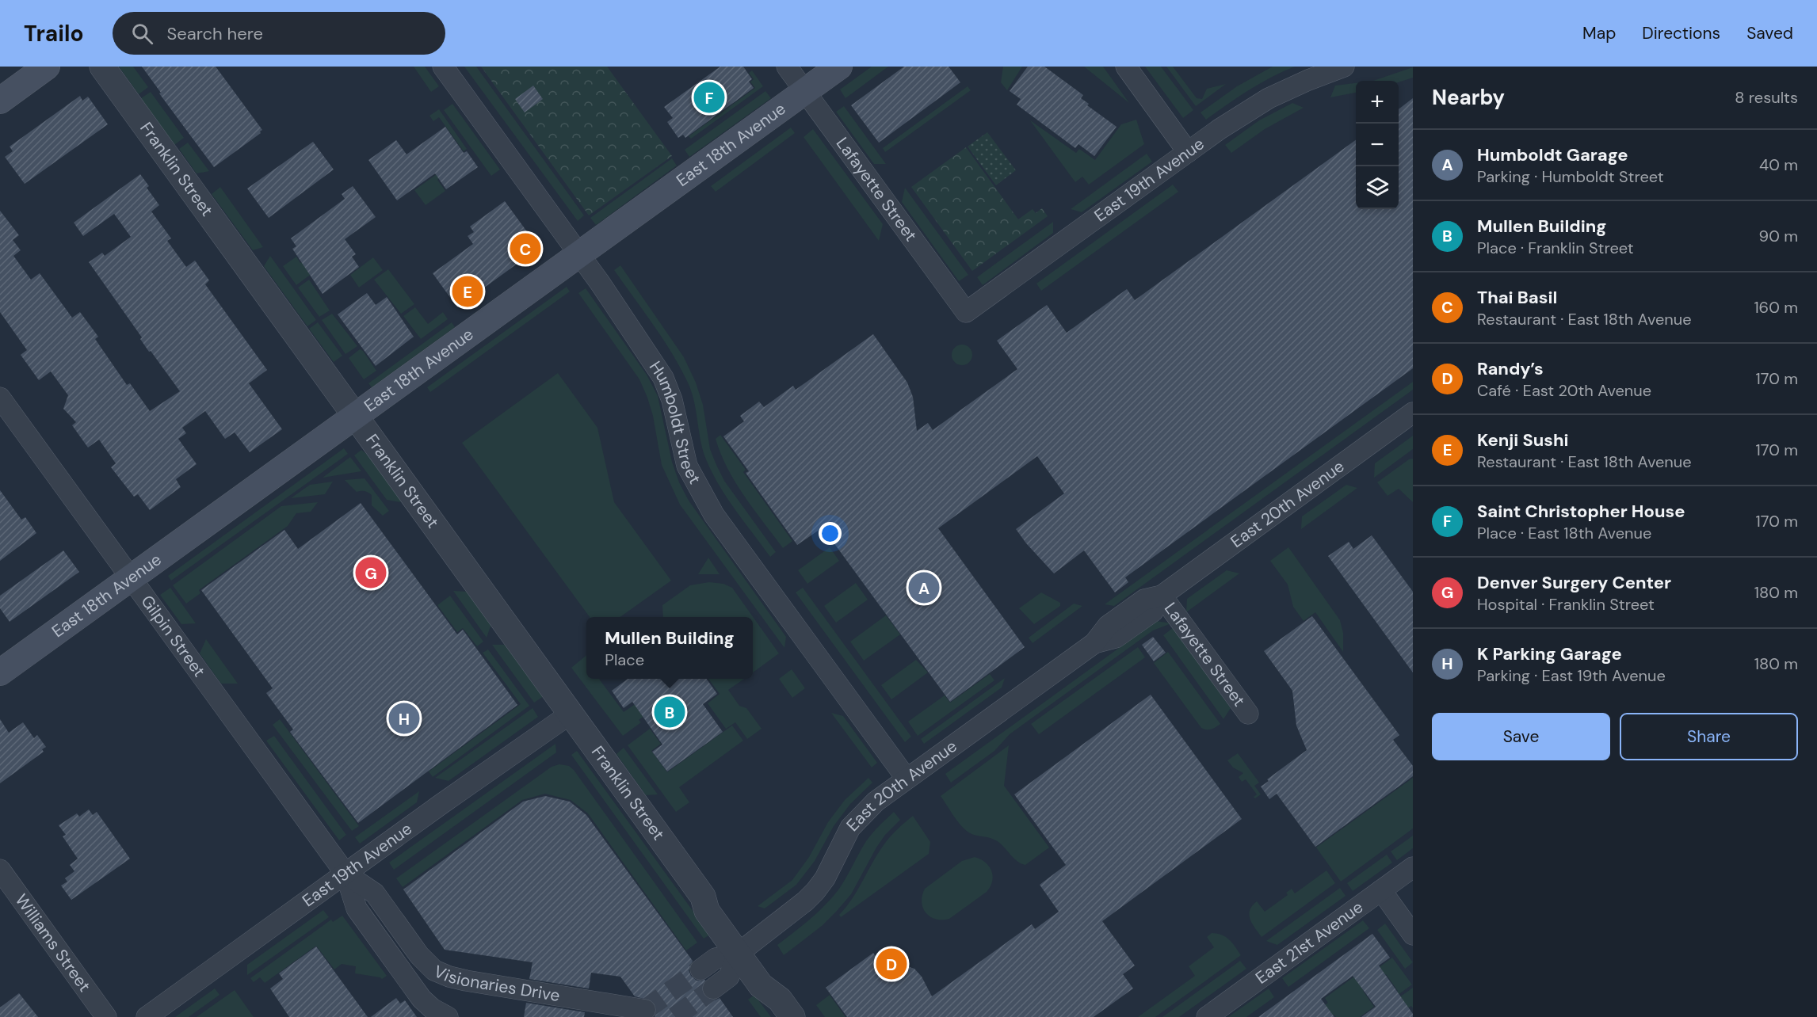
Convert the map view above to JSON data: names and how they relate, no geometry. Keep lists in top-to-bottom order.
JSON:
{
  "streets": {
    "main road": ["East 18th Avenue"],
    "street": [
      "Franklin Street",
      "East 19th Avenue",
      "Lafayette Street",
      "Humboldt Street",
      "East 20th Avenue",
      "Gilpin Street",
      "East 21st Avenue",
      "Williams Street",
      "Visionaries Drive"
    ]
  },
  "crossings": [
    ["East 18th Avenue", "Franklin Street"],
    ["East 18th Avenue", "Lafayette Street"],
    ["East 18th Avenue", "Humboldt Street"],
    ["East 18th Avenue", "Gilpin Street"],
    ["Franklin Street", "East 19th Avenue"],
    ["Franklin Street", "East 20th Avenue"],
    ["East 19th Avenue", "Lafayette Street"],
    ["East 19th Avenue", "Gilpin Street"],
    ["East 19th Avenue", "Visionaries Drive"],
    ["Lafayette Street", "East 20th Avenue"],
    ["Humboldt Street", "East 20th Avenue"],
    ["Gilpin Street", "Visionaries Drive"]
  ],
  "page": {
    "header": "Trailo",
    "search": "Search here",
    "nav": ["Map", "Directions", "Saved"],
    "heading": ["Nearby", "8 results"],
    "pins": [
      "F",
      "C",
      "E",
      "G",
      "A",
      "B",
      "H",
      "D"
    ],
    "map_buttons": ["+", "−"],
    "list": [
      {
        "mark": "A",
        "name": "Humboldt Garage",
        "note": "Parking · Humboldt Street",
        "value": "40 m"
      },
      {
        "mark": "B",
        "name": "Mullen Building",
        "note": "Place · Franklin Street",
        "value": "90 m"
      },
      {
        "mark": "C",
        "name": "Thai Basil",
        "note": "Restaurant · East 18th Avenue",
        "value": "160 m"
      },
      {
        "mark": "D",
        "name": "Randy’s",
        "note": "Café · East 20th Avenue",
        "value": "170 m"
      },
      {
        "mark": "E",
        "name": "Kenji Sushi",
        "note": "Restaurant · East 18th Avenue",
        "value": "170 m"
      },
      {
        "mark": "F",
        "name": "Saint Christopher House",
        "note": "Place · East 18th Avenue",
        "value": "170 m"
      },
      {
        "mark": "G",
        "name": "Denver Surgery Center",
        "note": "Hospital · Franklin Street",
        "value": "180 m"
      },
      {
        "mark": "H",
        "name": "K Parking Garage",
        "note": "Parking · East 19th Avenue",
        "value": "180 m"
      }
    ],
    "popup": ["Mullen Building", "Place"],
    "buttons": ["Save", "Share"]
  }
}
